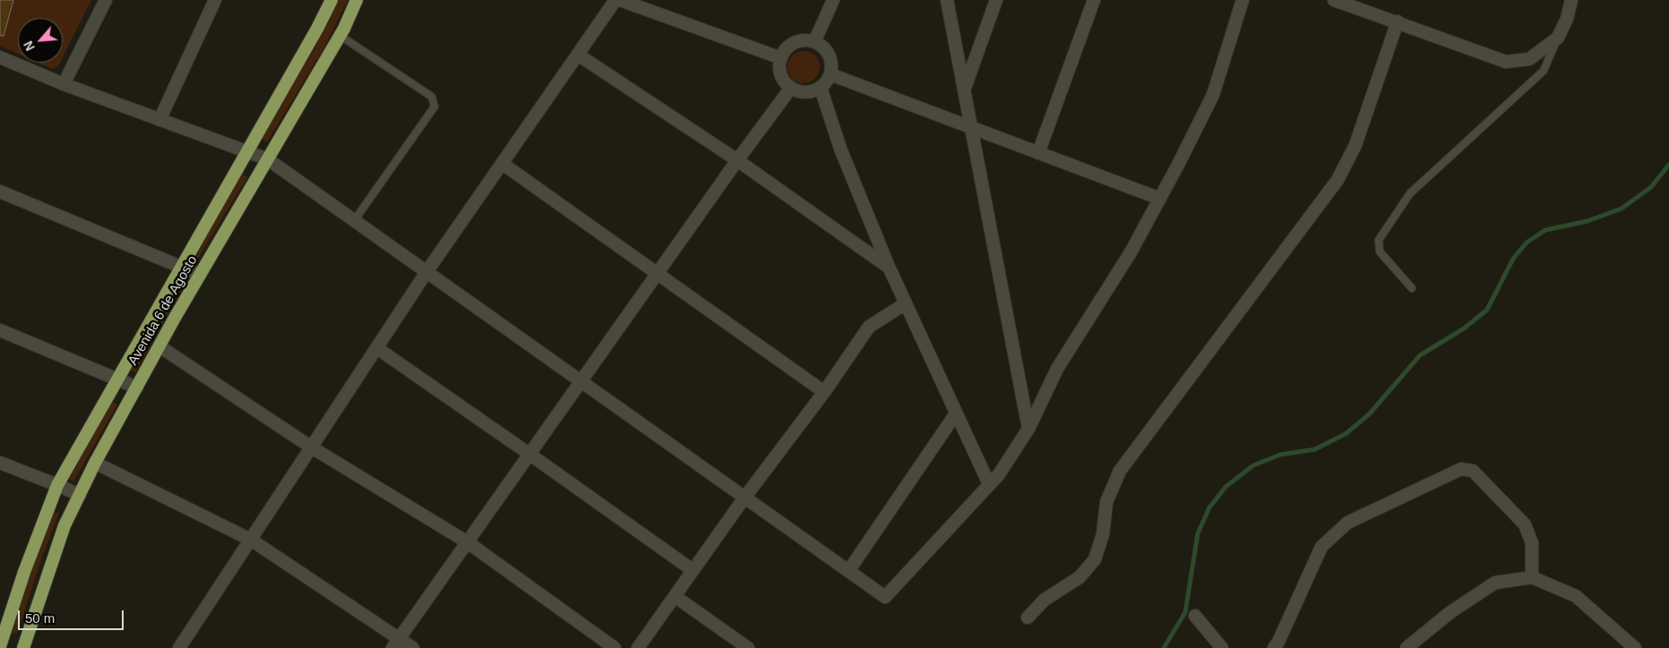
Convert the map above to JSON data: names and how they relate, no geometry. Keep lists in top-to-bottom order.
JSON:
{
  "streets": {
    "highway": ["Avenida 6 de Agosto"]
  },
  "scale_bar": "50 m",
  "north": "bottom left"
}
